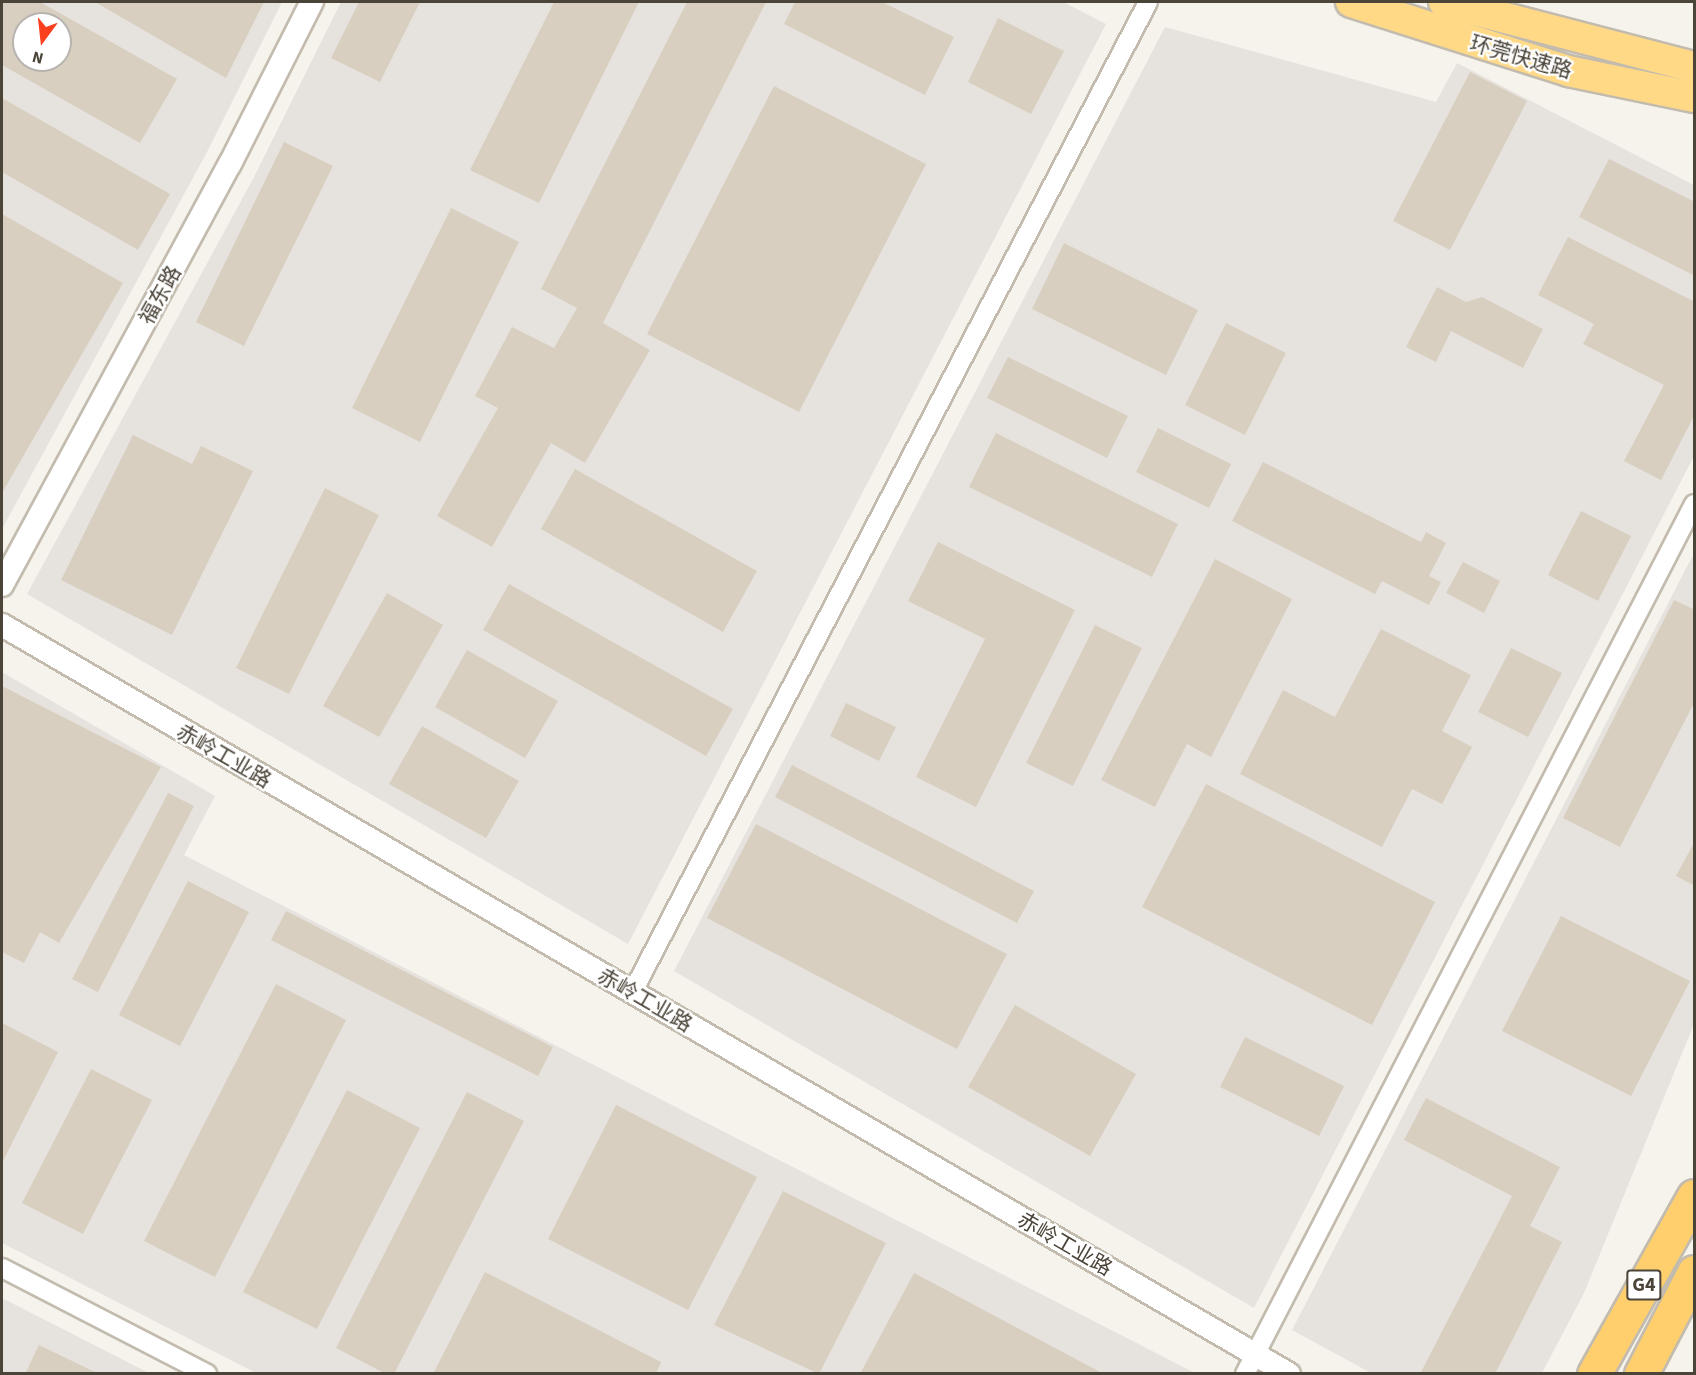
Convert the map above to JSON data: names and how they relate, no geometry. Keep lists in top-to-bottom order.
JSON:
{
  "streets": {
    "highway": ["环莞快速路", "G4"],
    "street": ["福东路", "赤岭工业路"]
  },
  "north": "bottom"
}
